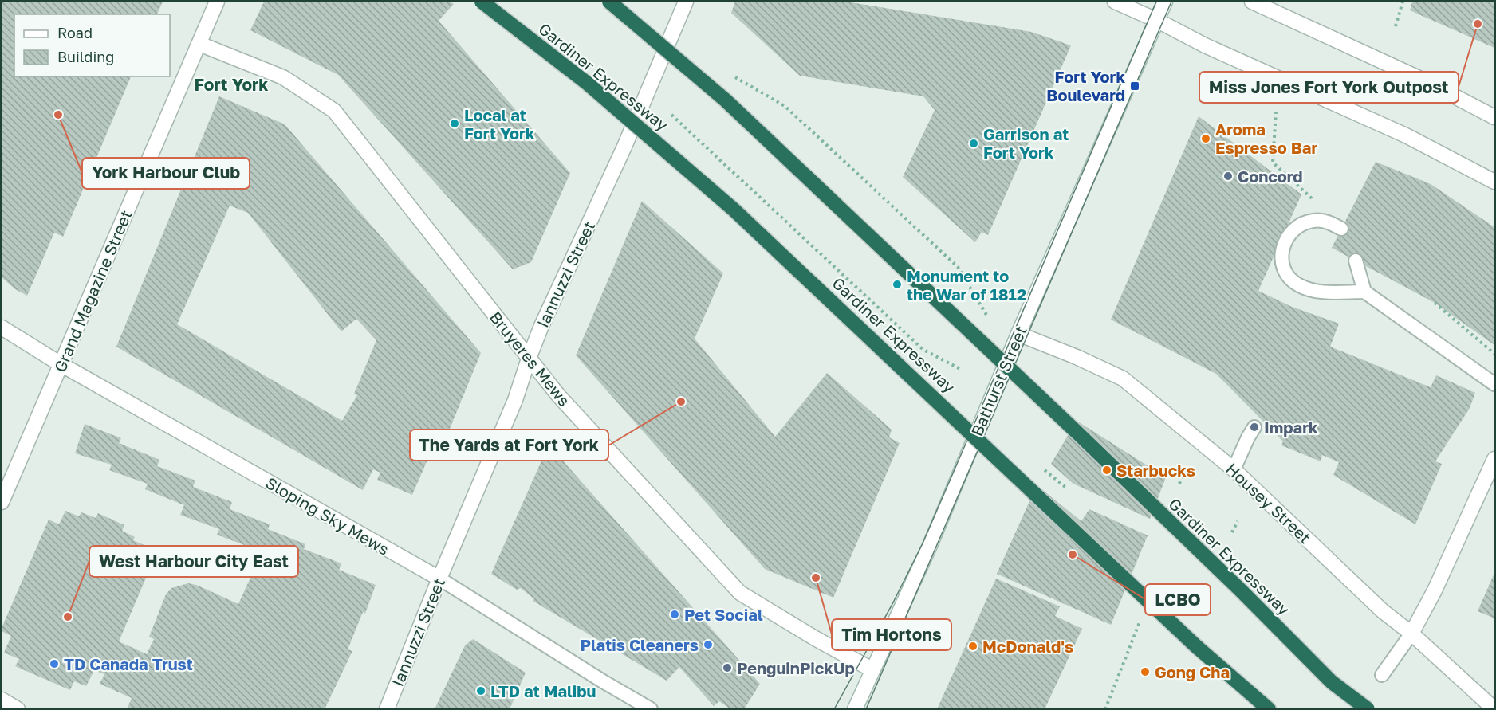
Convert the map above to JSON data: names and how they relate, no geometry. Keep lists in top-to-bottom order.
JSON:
{
  "streets": {
    "highway": ["Gardiner Expressway"],
    "street": [
      "Iannuzzi Street",
      "Grand Magazine Street",
      "Bruyeres Mews",
      "Bathurst Street",
      "Housey Street",
      "Sloping Sky Mews"
    ]
  },
  "crossings": [
    ["Iannuzzi Street", "Bruyeres Mews"],
    ["Iannuzzi Street", "Sloping Sky Mews"],
    ["Grand Magazine Street", "Bruyeres Mews"],
    ["Grand Magazine Street", "Sloping Sky Mews"],
    ["Bruyeres Mews", "Bathurst Street"],
    ["Bathurst Street", "Housey Street"]
  ],
  "districts": ["Fort York"],
  "places": {
    "other": [
      "Miss Jones Fort York Outpost",
      "York Harbour Club",
      "Local at Fort York",
      "Aroma Espresso Bar",
      "Garrison at Fort York",
      "Concord",
      "Monument to the War of 1812",
      "The Yards at Fort York",
      "Impark",
      "Starbucks",
      "LCBO",
      "Tim Hortons",
      "Pet Social",
      "West Harbour City East",
      "Platis Cleaners",
      "McDonald's",
      "TD Canada Trust",
      "PenguinPickUp",
      "Gong Cha",
      "LTD at Malibu"
    ],
    "transit": ["Fort York Boulevard"]
  },
  "legend": ["Road", "Building"]
}
